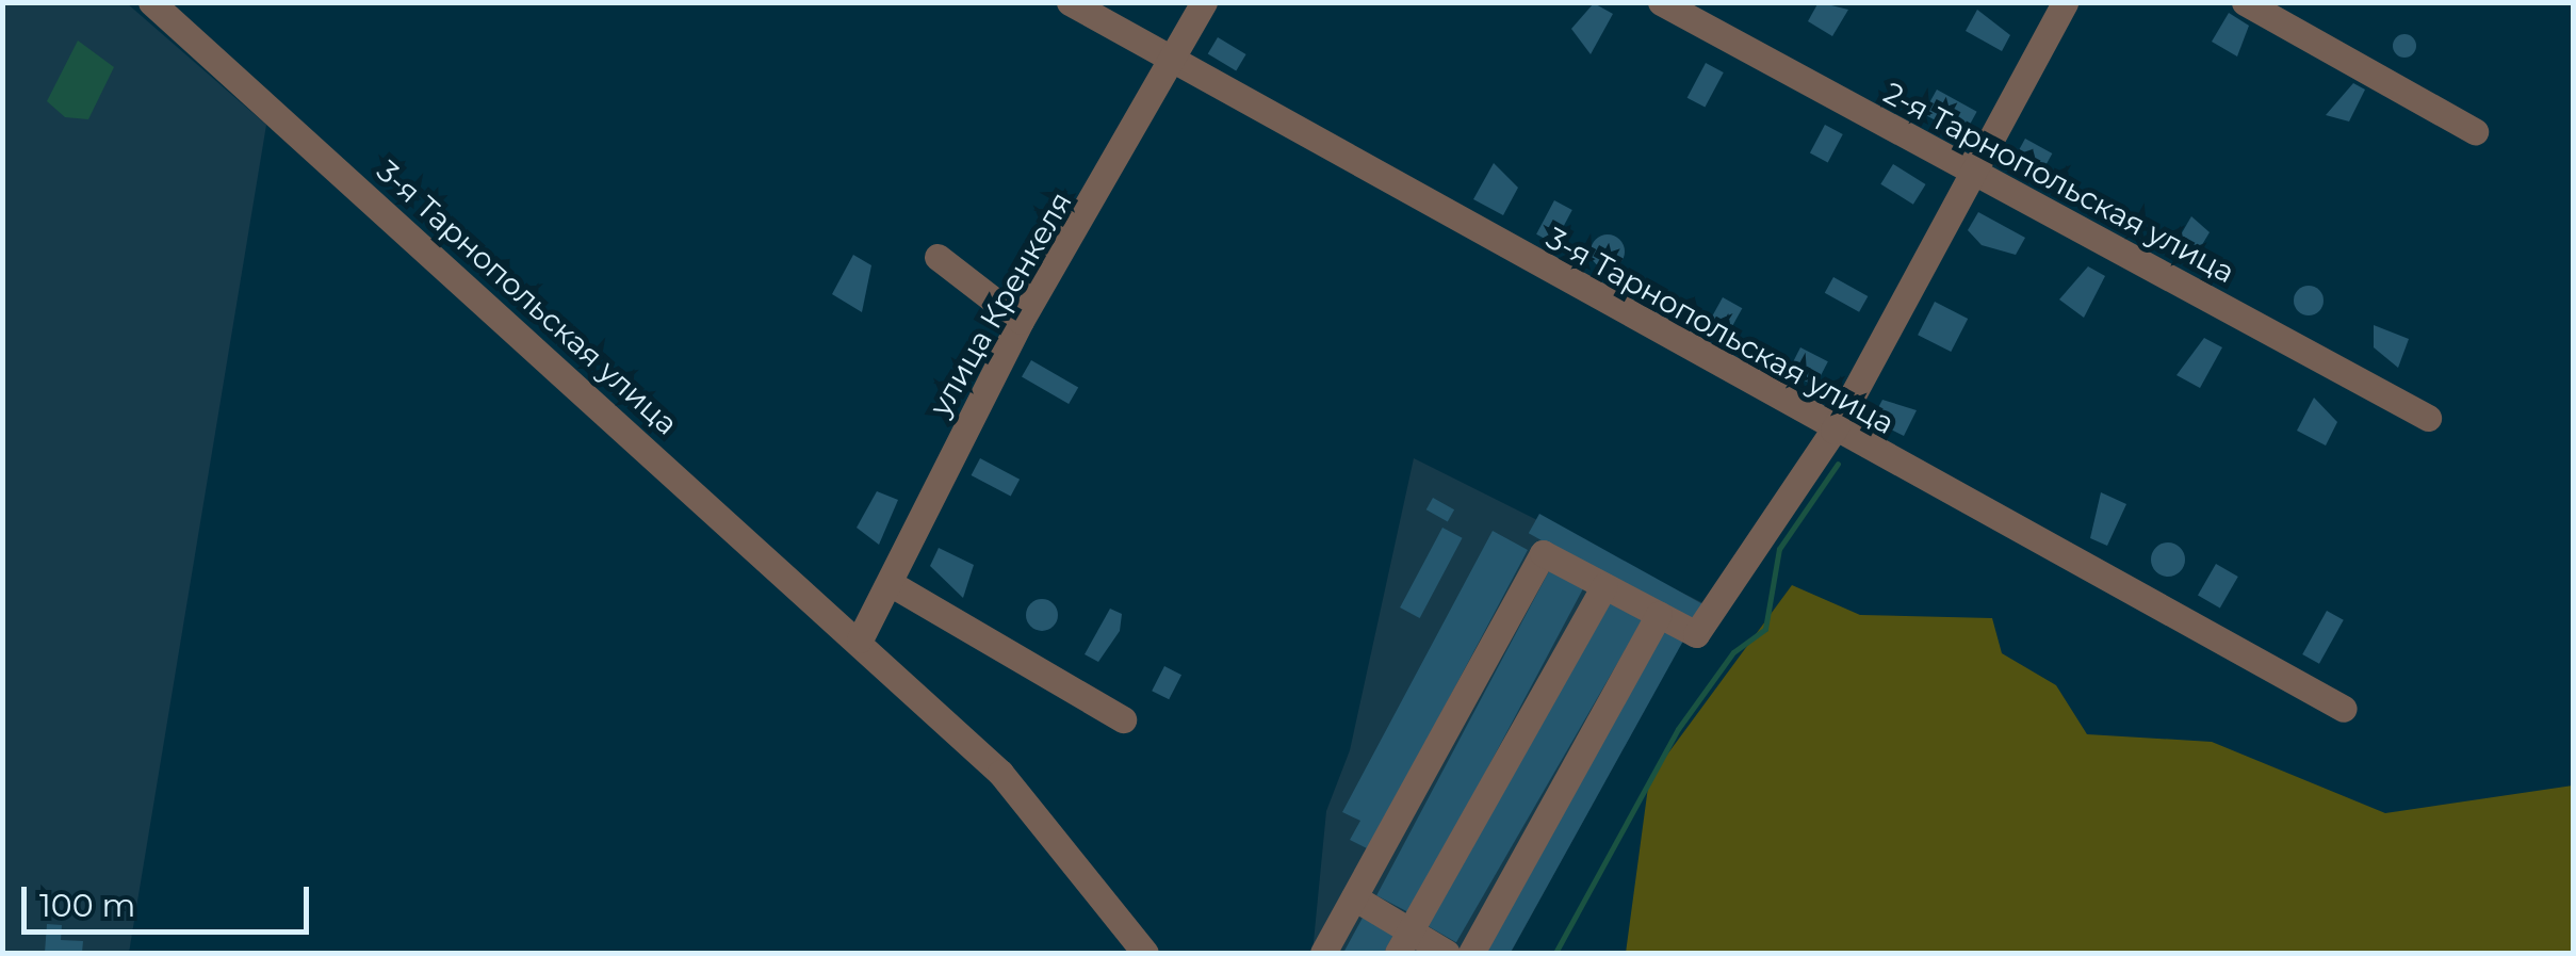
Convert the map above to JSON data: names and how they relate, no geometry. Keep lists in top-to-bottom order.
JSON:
{
  "streets": {
    "street": ["2-я Тарнопольская улица", "3-я Тарнопольская улица", "улица Кренкеля"]
  },
  "crossings": [
    ["3-я Тарнопольская улица", "улица Кренкеля"]
  ],
  "scale_bar": "100 m"
}
